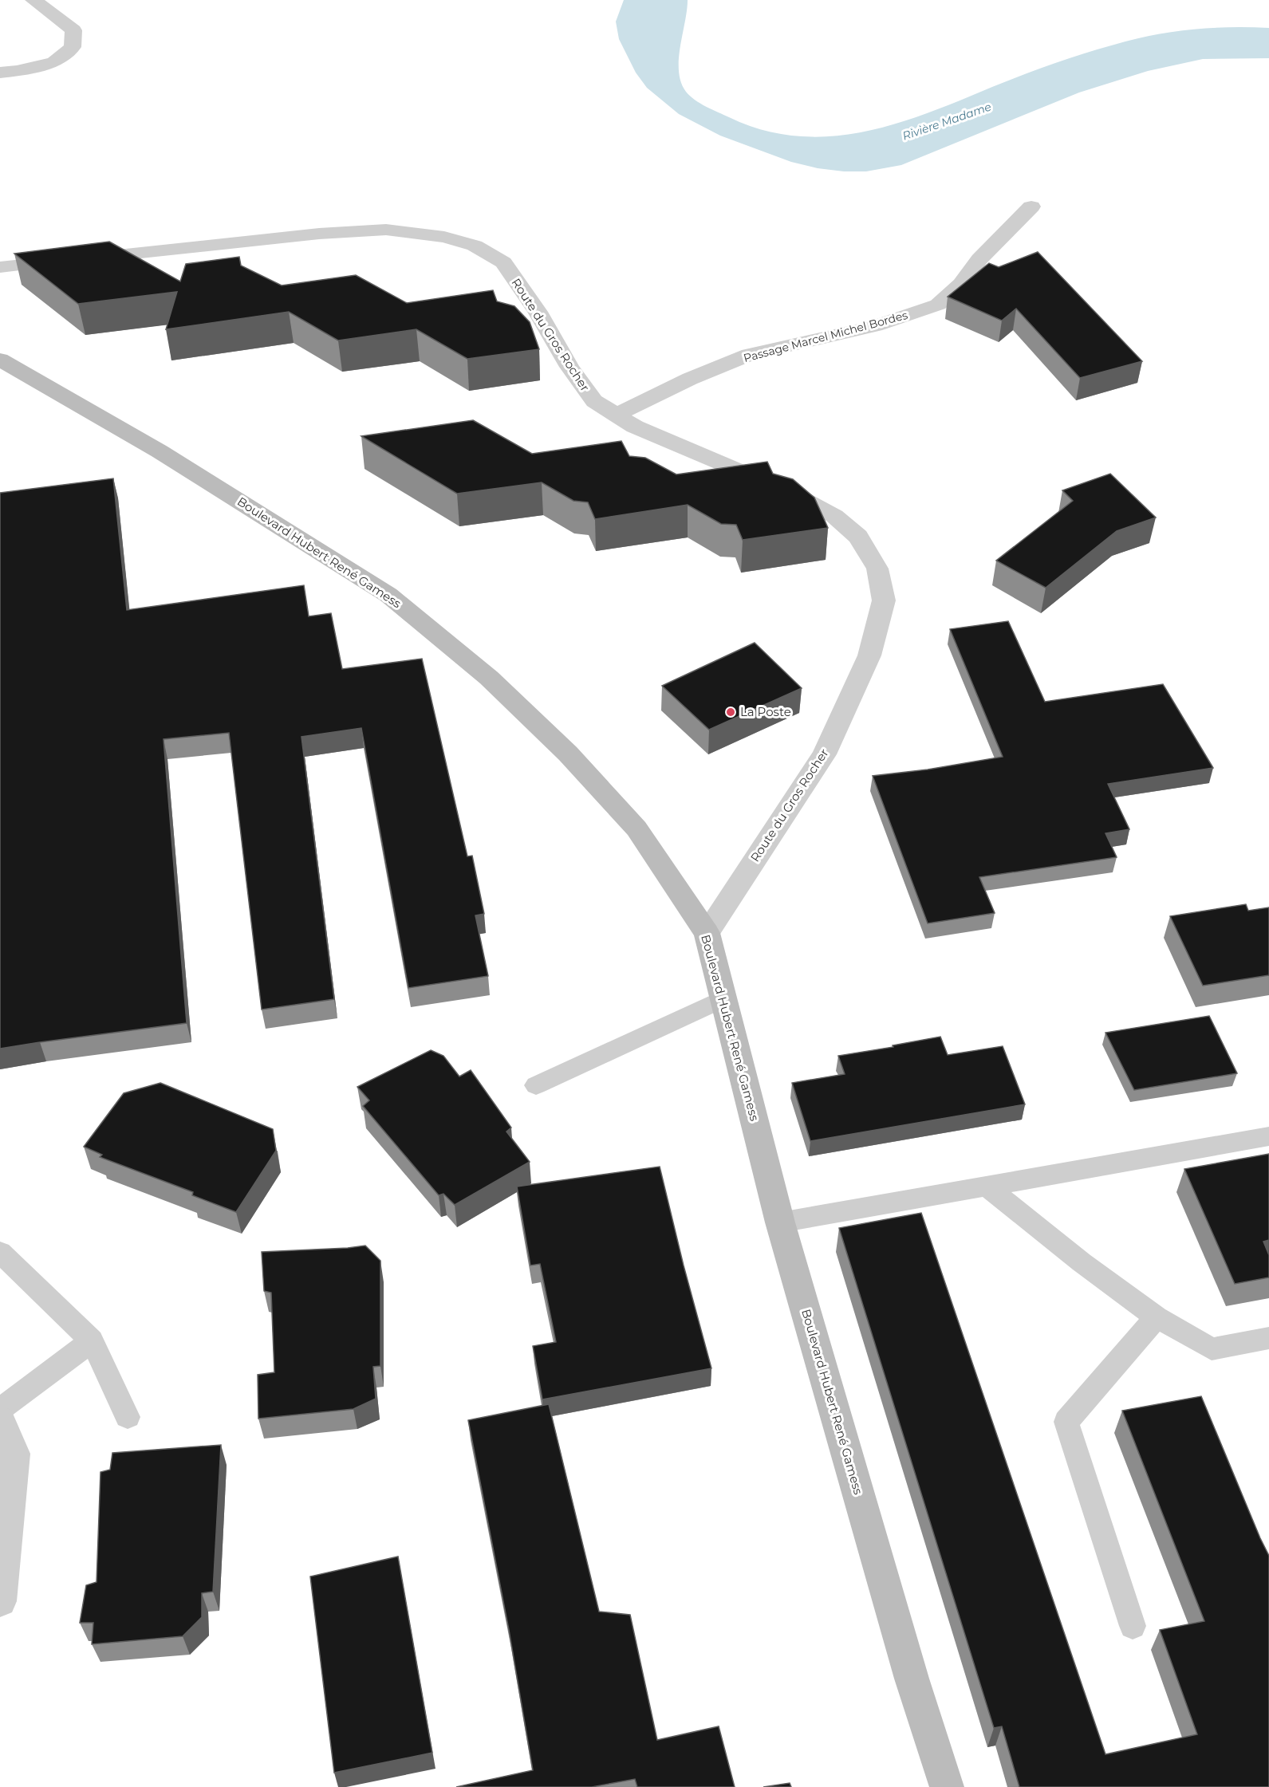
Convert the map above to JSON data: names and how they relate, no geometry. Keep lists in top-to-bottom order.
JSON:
{
  "streets": {
    "street": ["Route du Gros Rocher", "Passage Marcel Michel Bordes", "Boulevard Hubert René Gamess"]
  },
  "crossings": [
    ["Route du Gros Rocher", "Passage Marcel Michel Bordes"],
    ["Route du Gros Rocher", "Boulevard Hubert René Gamess"]
  ],
  "water": ["Rivière Madame"],
  "places": ["La Poste"]
}
